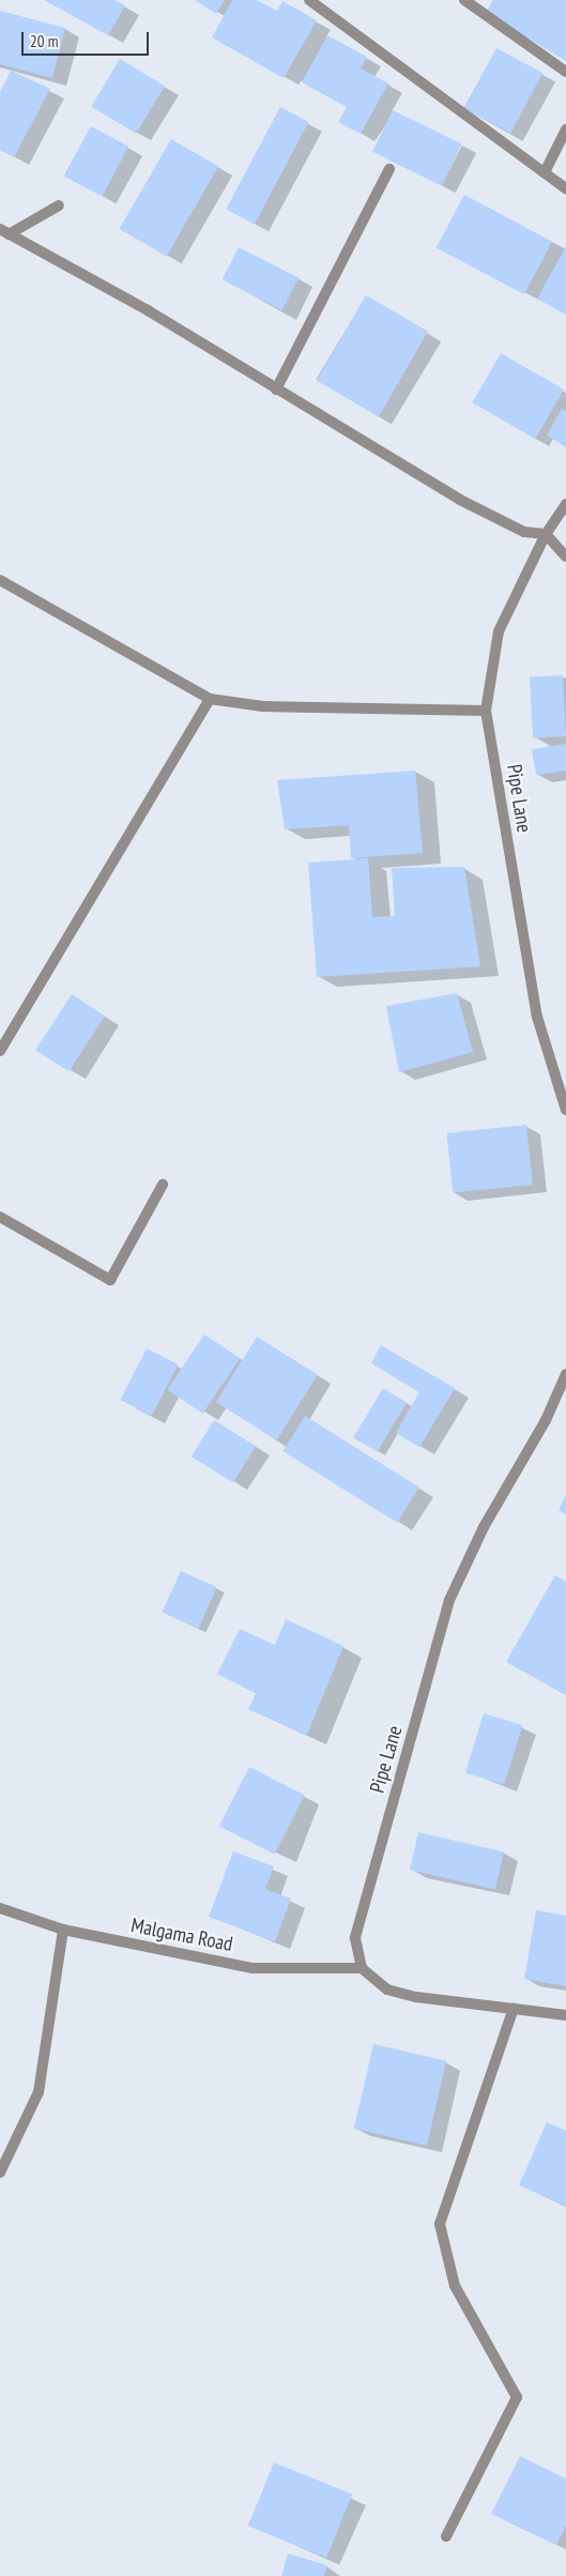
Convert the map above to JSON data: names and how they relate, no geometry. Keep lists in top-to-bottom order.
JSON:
{
  "streets": {
    "street": ["Pipe Lane", "Malgama Road"]
  },
  "crossings": [
    ["Pipe Lane", "Malgama Road"]
  ],
  "scale_bar": "20 m"
}
